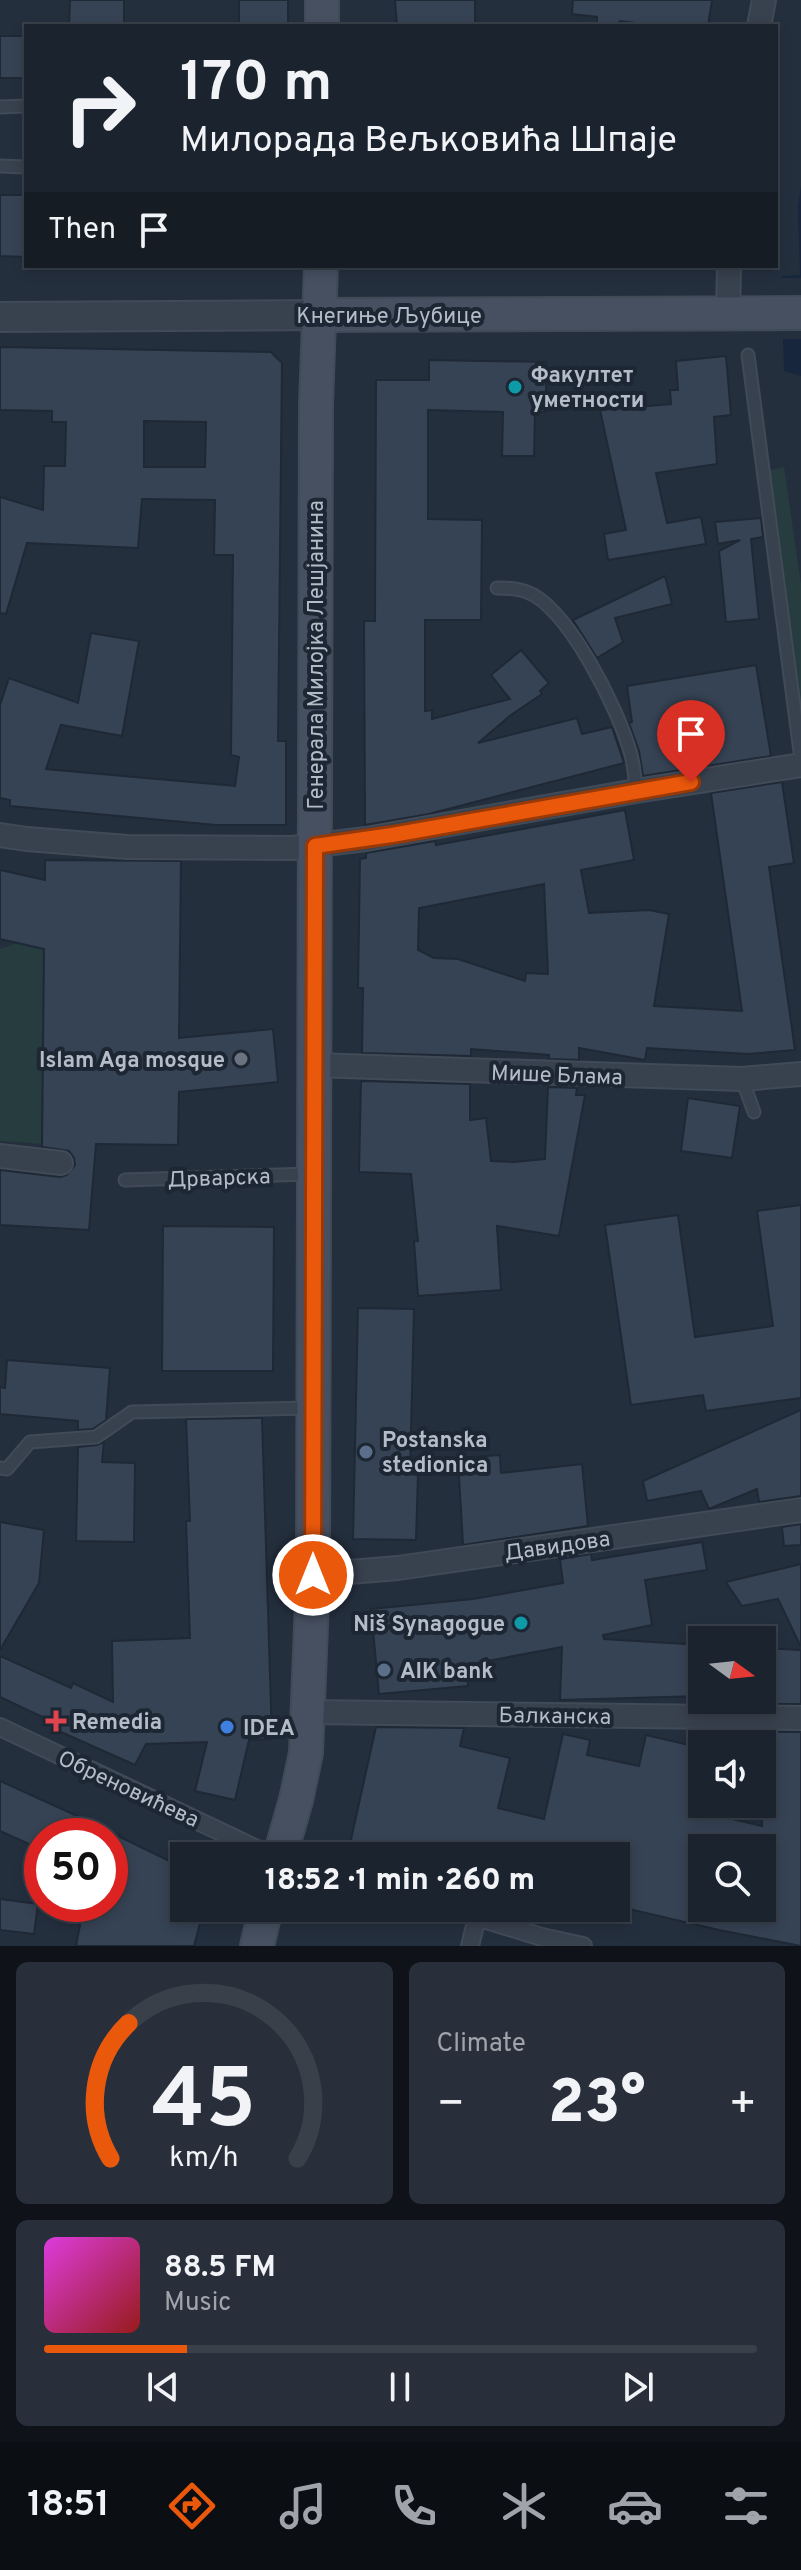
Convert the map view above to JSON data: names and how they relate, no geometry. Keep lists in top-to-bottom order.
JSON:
{
  "streets": {
    "main road": ["Кнегиње Љубице", "Генерала Милојка Лешјанина"],
    "street": [
      "Мише Блама",
      "Давидова",
      "Балканска",
      "Обреновићева"
    ],
    "lane": ["Дрварска"]
  },
  "crossings": [
    ["Кнегиње Љубице", "Генерала Милојка Лешјанина"],
    ["Генерала Милојка Лешјанина", "Мише Блама"],
    ["Генерала Милојка Лешјанина", "Дрварска"],
    ["Генерала Милојка Лешјанина", "Давидова"],
    ["Генерала Милојка Лешјанина", "Балканска"]
  ],
  "places": {
    "other": [
      "Факултет уметности",
      "Islam Aga mosque",
      "Postanska stedionica",
      "Niš Synagogue",
      "AIK bank",
      "IDEA"
    ],
    "health": ["Remedia"]
  },
  "north": "right",
  "page": {
    "turn": ["170 m", "Милорада Вељковића Шпаје"],
    "then": "Then",
    "limit": "50",
    "trip": "18:52 · 1 min · 260 m",
    "tile": "Climate",
    "heat": ["−", "23°", "+"],
    "song": ["88.5 FM", "Music"],
    "tabs": "18:51",
    "gauge": ["45", "km/h"]
  }
}
